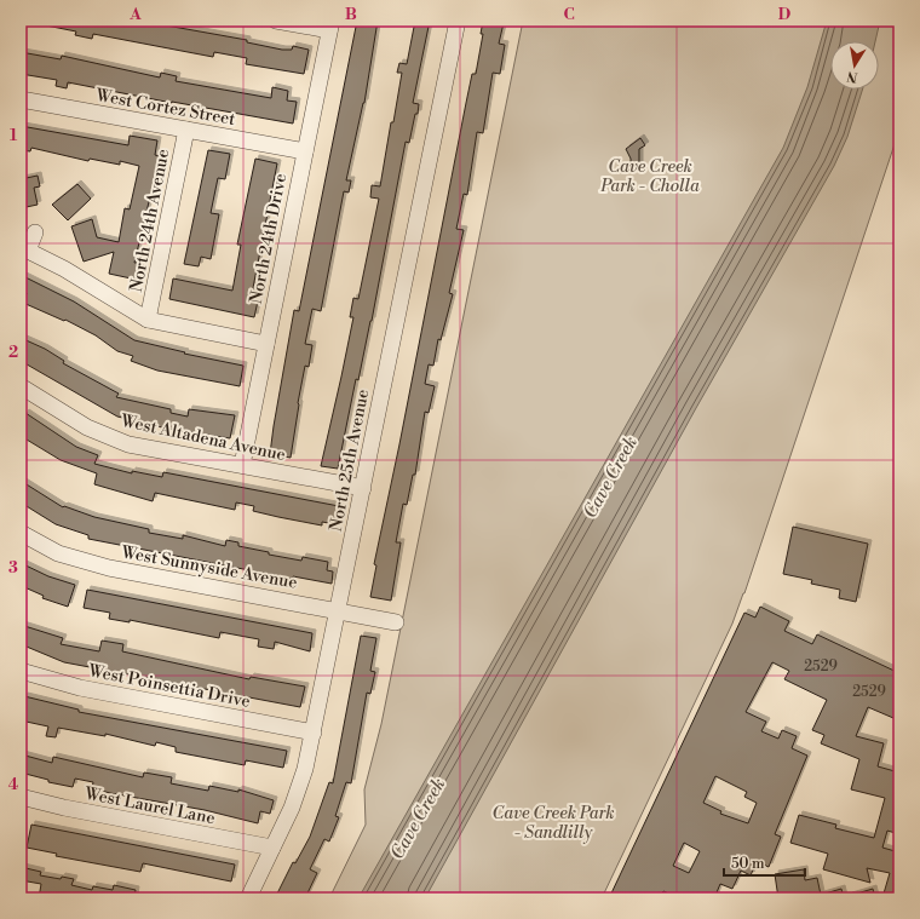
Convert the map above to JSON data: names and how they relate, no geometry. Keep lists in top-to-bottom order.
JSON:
{
  "streets": {
    "street": [
      "West Cortez Street",
      "North 24th Avenue",
      "North 24th Drive",
      "West Altadena Avenue",
      "North 25th Avenue",
      "West Sunnyside Avenue",
      "West Poinsettia Drive",
      "West Laurel Lane"
    ]
  },
  "crossings": [
    ["West Cortez Street", "North 24th Avenue"],
    ["West Cortez Street", "North 24th Drive"],
    ["North 24th Drive", "West Altadena Avenue"],
    ["West Altadena Avenue", "North 25th Avenue"],
    ["North 25th Avenue", "West Sunnyside Avenue"],
    ["North 25th Avenue", "West Poinsettia Drive"],
    ["North 25th Avenue", "West Laurel Lane"]
  ],
  "water": ["Cave Creek"],
  "parks": ["Cave Creek Park - Cholla", "Cave Creek Park - Sandlilly"],
  "house_numbers": ["2529", "2529"],
  "scale_bar": "50 m",
  "north": "bottom",
  "grid": {
    "columns": [
      "A",
      "B",
      "C",
      "D"
    ],
    "rows": [
      "1",
      "2",
      "3",
      "4"
    ]
  }
}
